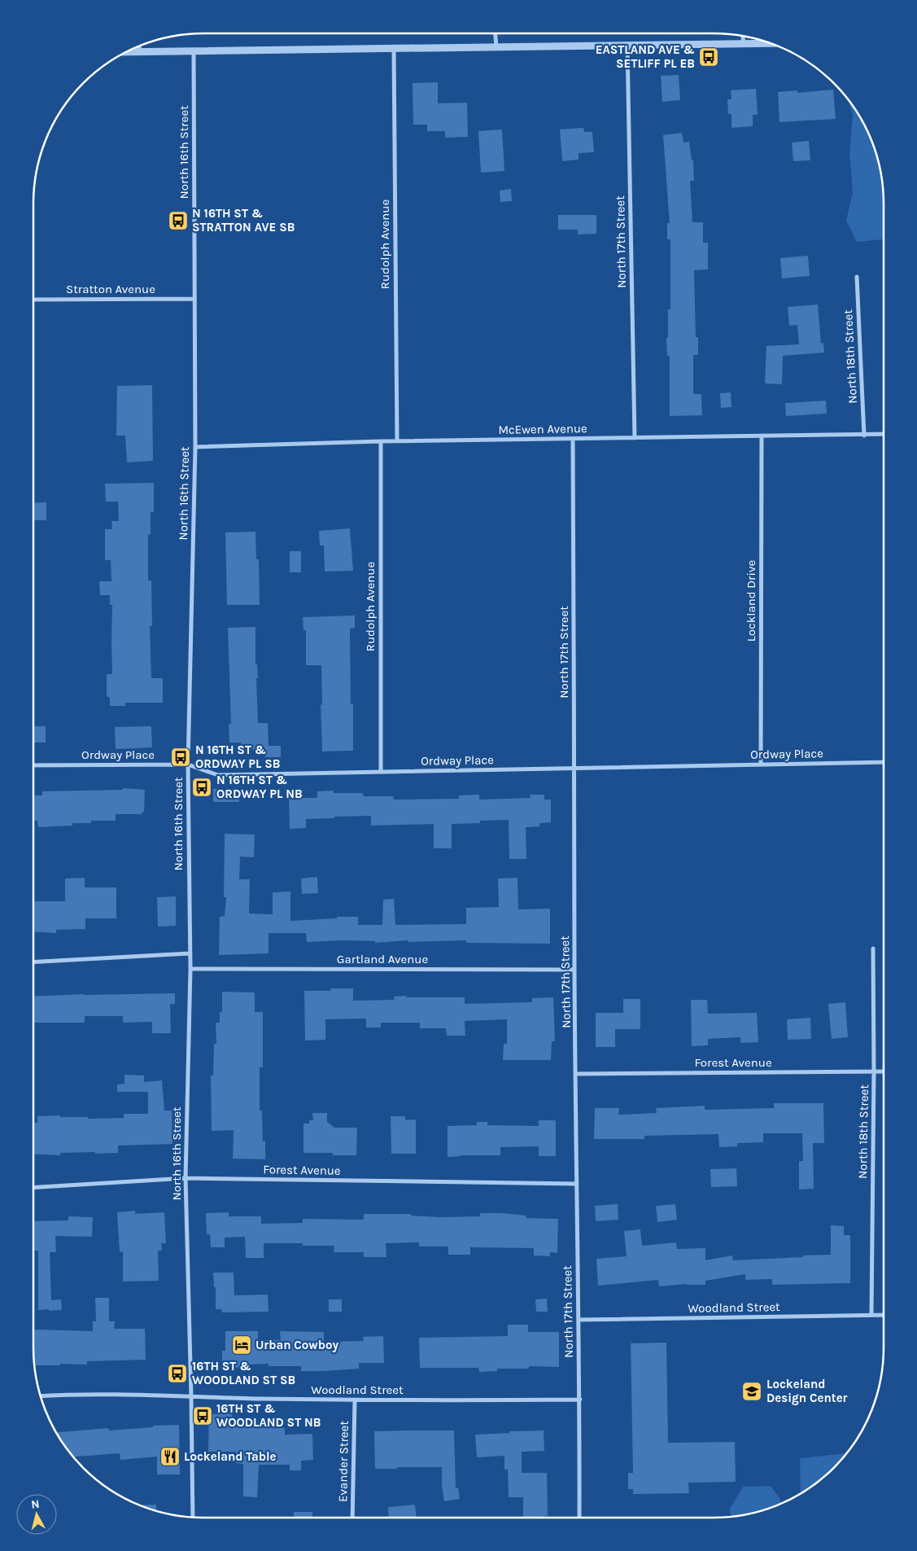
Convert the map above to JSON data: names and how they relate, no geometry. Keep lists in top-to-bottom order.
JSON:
{
  "streets": {
    "street": [
      "North 16th Street",
      "North 17th Street",
      "Rudolph Avenue",
      "Stratton Avenue",
      "North 18th Street",
      "McEwen Avenue",
      "Lockland Drive",
      "Ordway Place",
      "Gartland Avenue",
      "Forest Avenue",
      "Woodland Street",
      "Evander Street"
    ]
  },
  "crossings": [
    ["North 16th Street", "Stratton Avenue"],
    ["North 16th Street", "McEwen Avenue"],
    ["North 16th Street", "Ordway Place"],
    ["North 16th Street", "Gartland Avenue"],
    ["North 16th Street", "Forest Avenue"],
    ["North 16th Street", "Woodland Street"],
    ["North 17th Street", "McEwen Avenue"],
    ["North 17th Street", "Ordway Place"],
    ["North 17th Street", "Gartland Avenue"],
    ["North 17th Street", "Forest Avenue"],
    ["North 17th Street", "Woodland Street"],
    ["Rudolph Avenue", "McEwen Avenue"],
    ["Rudolph Avenue", "Ordway Place"],
    ["North 18th Street", "McEwen Avenue"],
    ["North 18th Street", "Forest Avenue"],
    ["North 18th Street", "Woodland Street"],
    ["McEwen Avenue", "Lockland Drive"],
    ["Lockland Drive", "Ordway Place"],
    ["Woodland Street", "Evander Street"]
  ],
  "places": {
    "bus stop": [
      "EASTLAND AVE & SETLIFF PL EB",
      "N 16TH ST & STRATTON AVE SB",
      "N 16TH ST & ORDWAY PL SB",
      "N 16TH ST & ORDWAY PL NB",
      "16TH ST & WOODLAND ST SB",
      "16TH ST & WOODLAND ST NB"
    ],
    "hotel": ["Urban Cowboy"],
    "school or university": ["Lockeland Design Center"],
    "restaurant": ["Lockeland Table"]
  },
  "north": "top"
}
